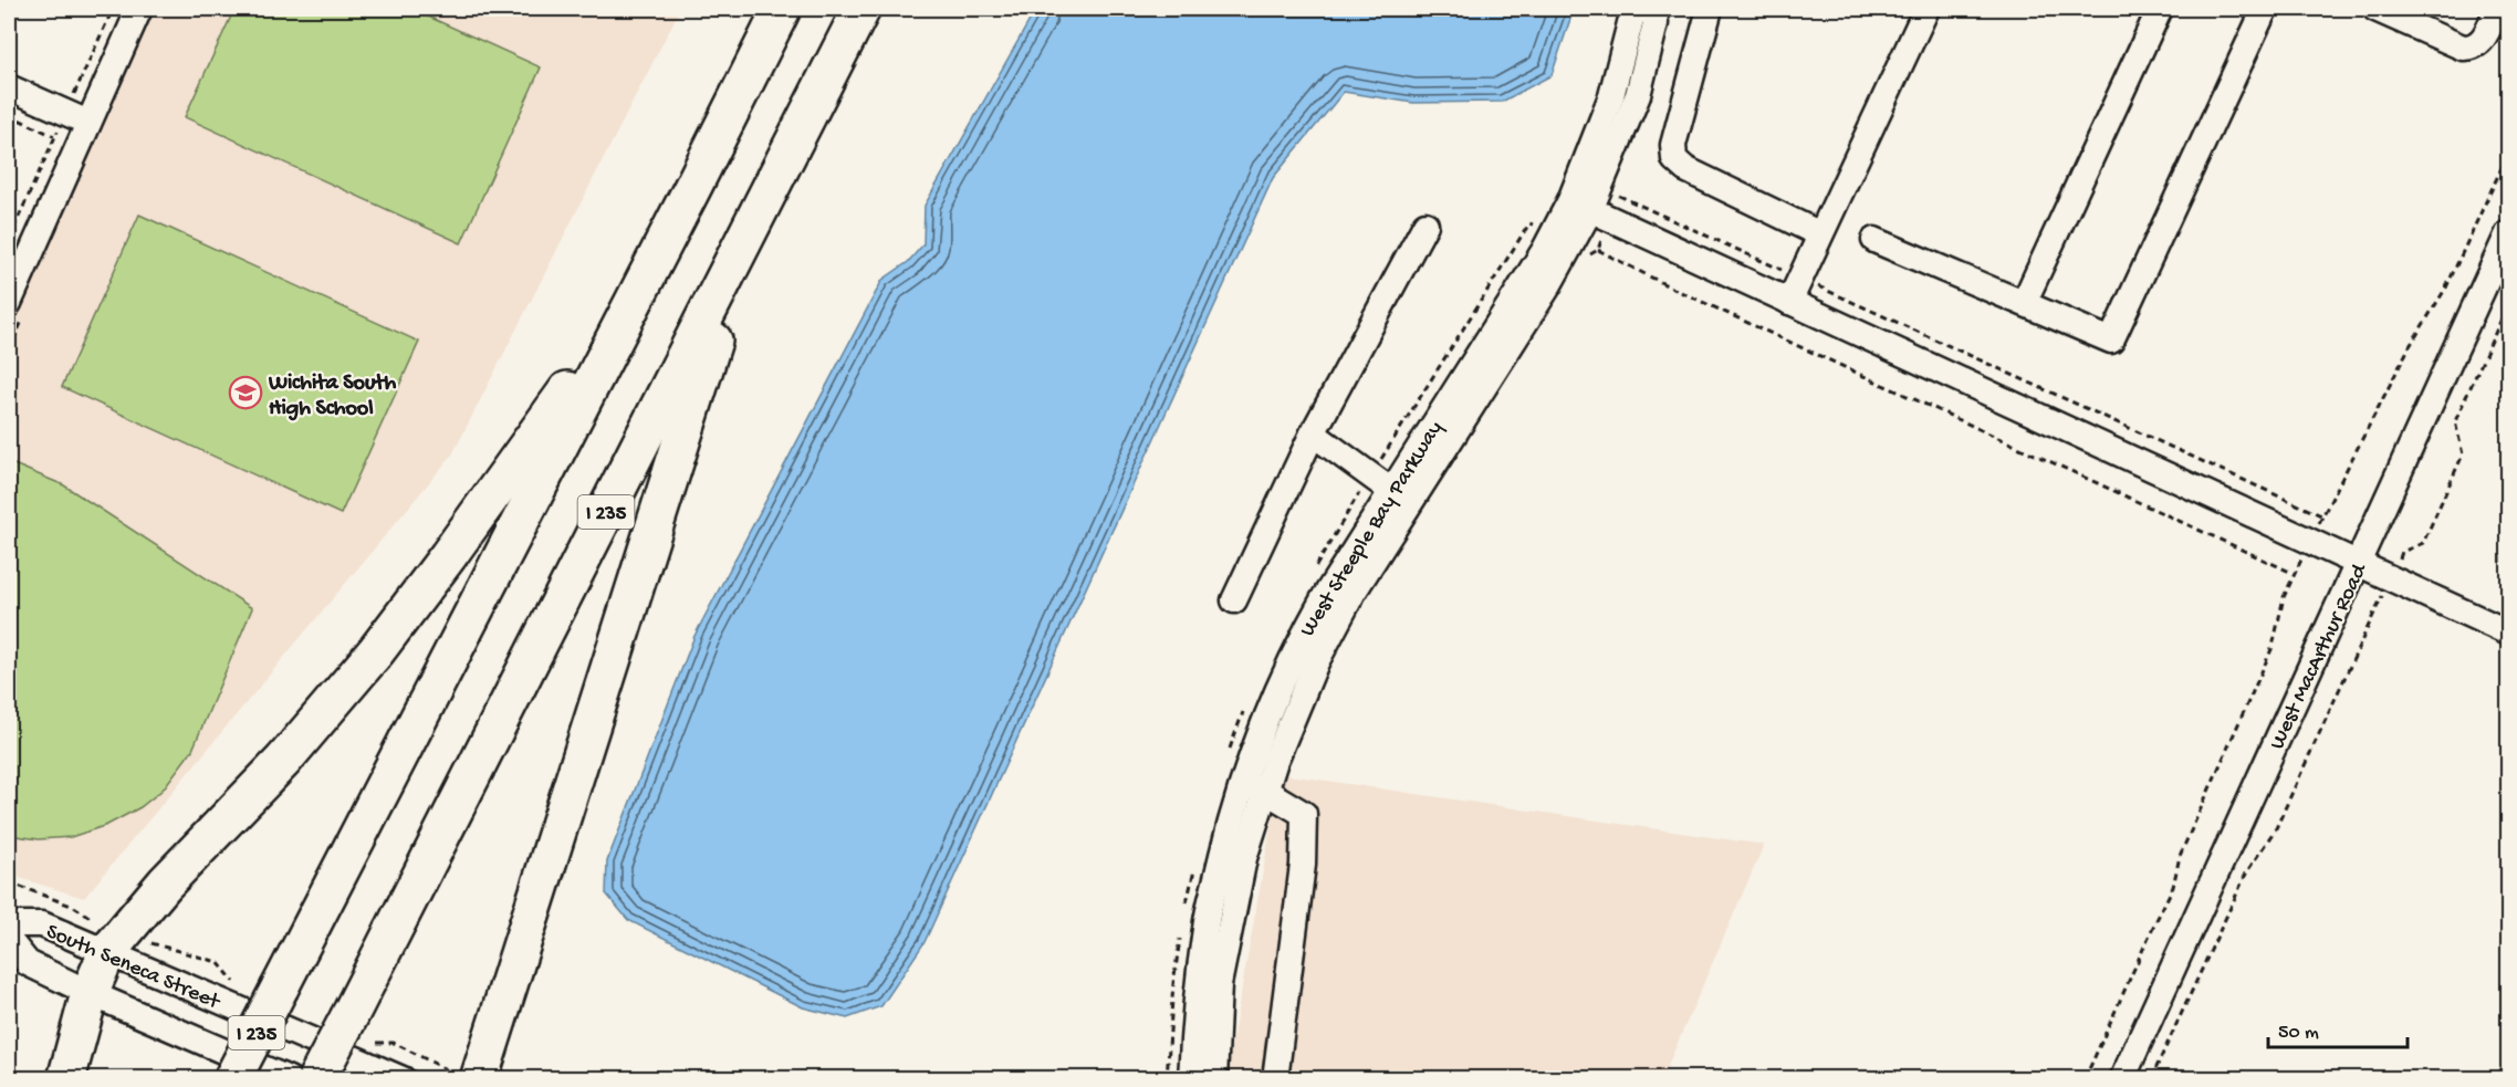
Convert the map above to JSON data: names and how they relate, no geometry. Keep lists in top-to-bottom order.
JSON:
{
  "streets": {
    "highway": ["I 235"],
    "street": ["West Steeple Bay Parkway", "West MacArthur Road", "South Seneca Street"]
  },
  "places": {
    "school or university": ["Wichita South High School"]
  },
  "scale_bar": "50 m"
}
